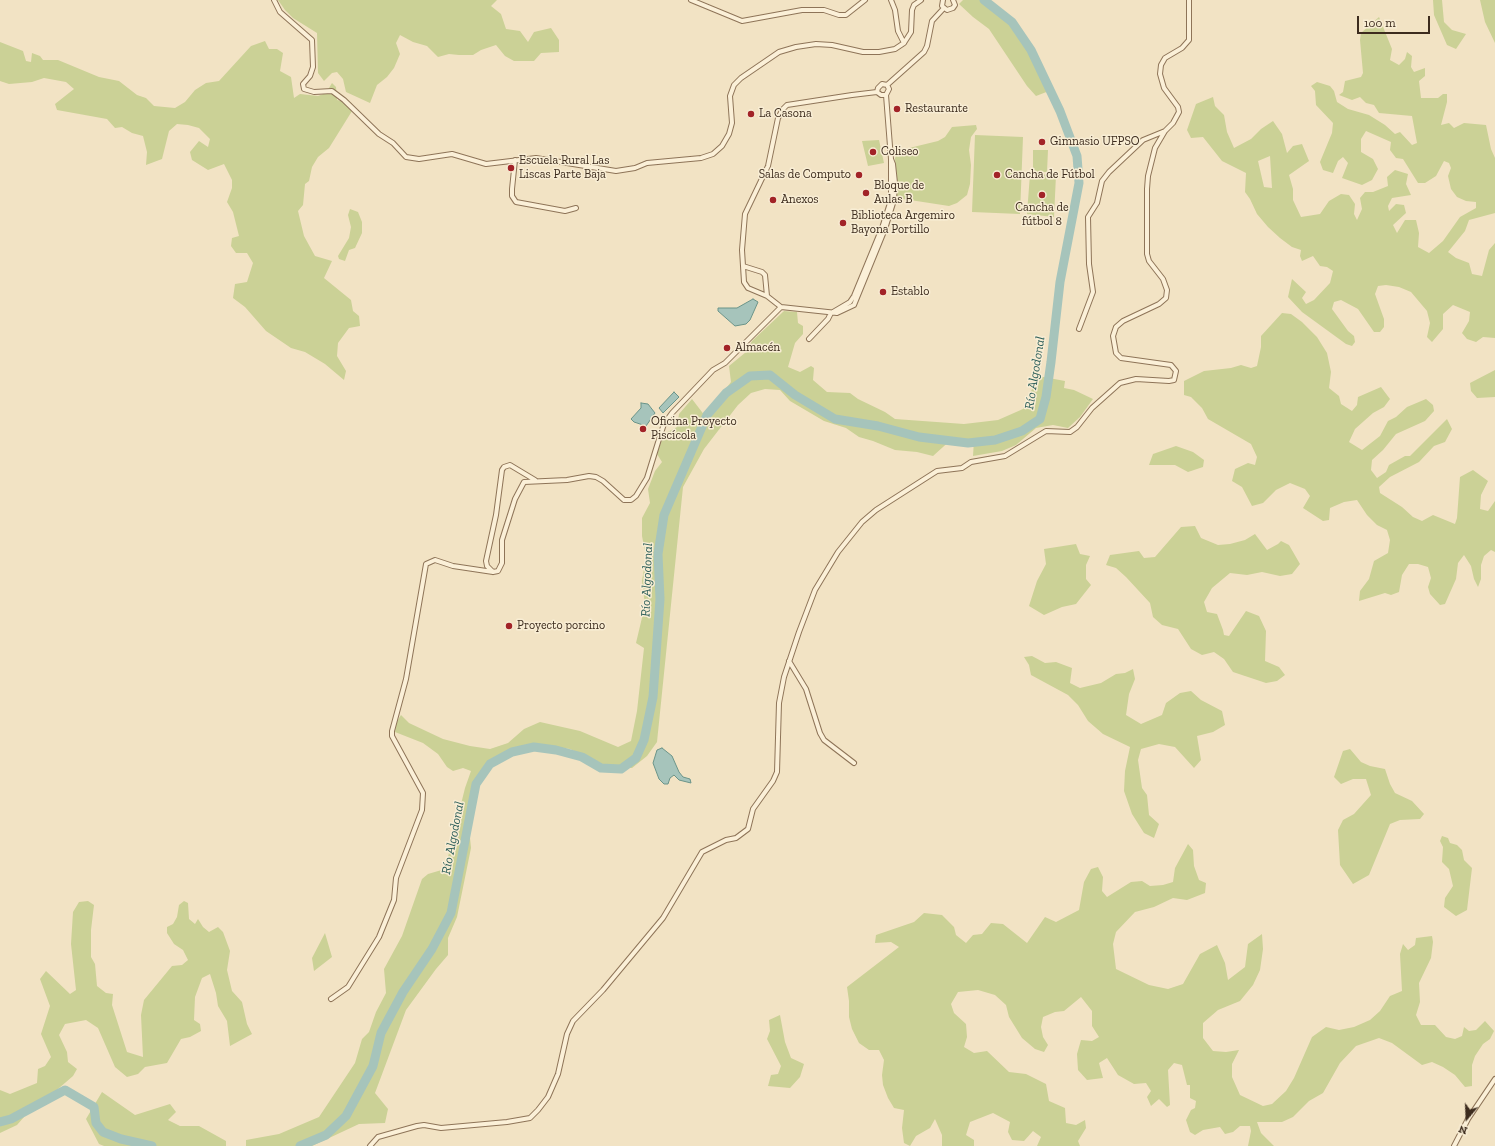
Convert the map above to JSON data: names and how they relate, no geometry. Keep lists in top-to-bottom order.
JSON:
{
  "water": ["Río Algodonal"],
  "places": [
    "Restaurante",
    "La Casona",
    "Gimnasio UFPSO",
    "Coliseo",
    "Escuela Rural Las Liscas Parte Baja",
    "Salas de Computo",
    "Cancha de Fútbol",
    "Bloque de Aulas B",
    "Cancha de fútbol 8",
    "Anexos",
    "Biblioteca Argemiro Bayona Portillo",
    "Establo",
    "Almacén",
    "Oficina Proyecto Piscícola",
    "Proyecto porcino"
  ],
  "scale_bar": "100 m",
  "north": "bottom"
}
